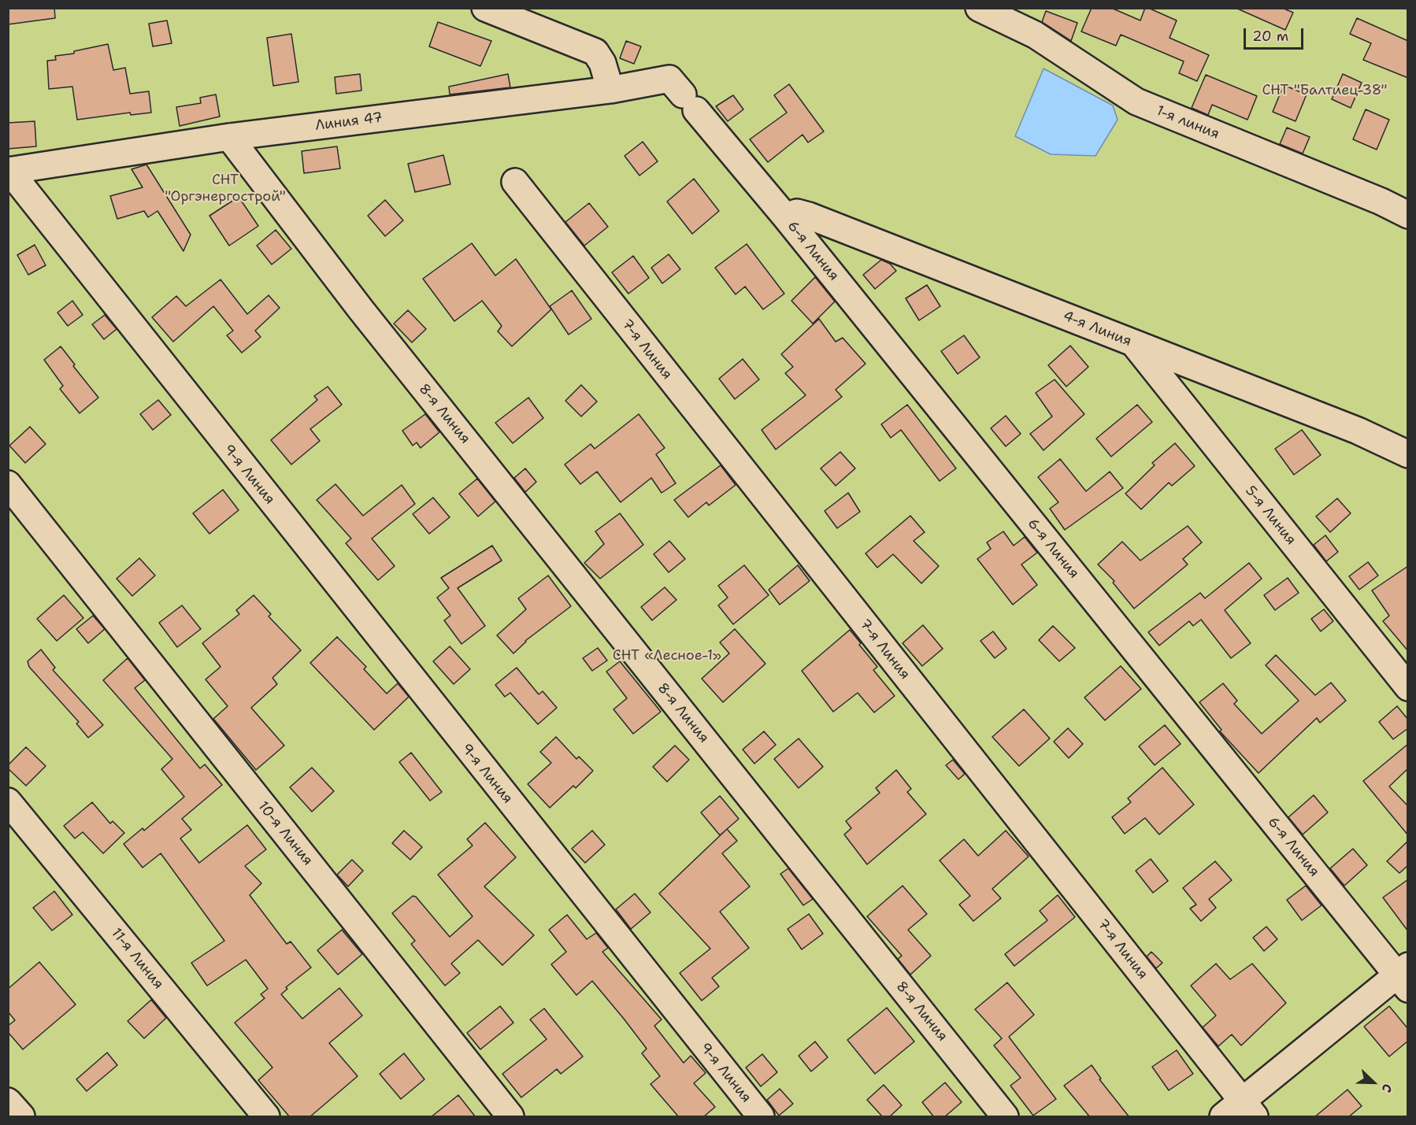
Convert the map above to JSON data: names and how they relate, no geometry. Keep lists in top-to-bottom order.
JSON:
{
  "streets": {
    "street": [
      "Линия 47",
      "1-я линия",
      "6-я Линия",
      "4-я Линия",
      "7-я Линия",
      "8-я Линия",
      "9-я Линия",
      "5-я Линия",
      "10-я Линия",
      "11-я Линия"
    ]
  },
  "crossings": [
    ["Линия 47", "6-я Линия"],
    ["Линия 47", "8-я Линия"],
    ["Линия 47", "9-я Линия"],
    ["6-я Линия", "4-я Линия"],
    ["4-я Линия", "5-я Линия"]
  ],
  "parks": ["СНТ \"Балтиец-38\"", "СНТ \"Оргэнергострой\"", "СНТ «Лесное-1»"],
  "scale_bar": "20 m",
  "north": "bottom right"
}
